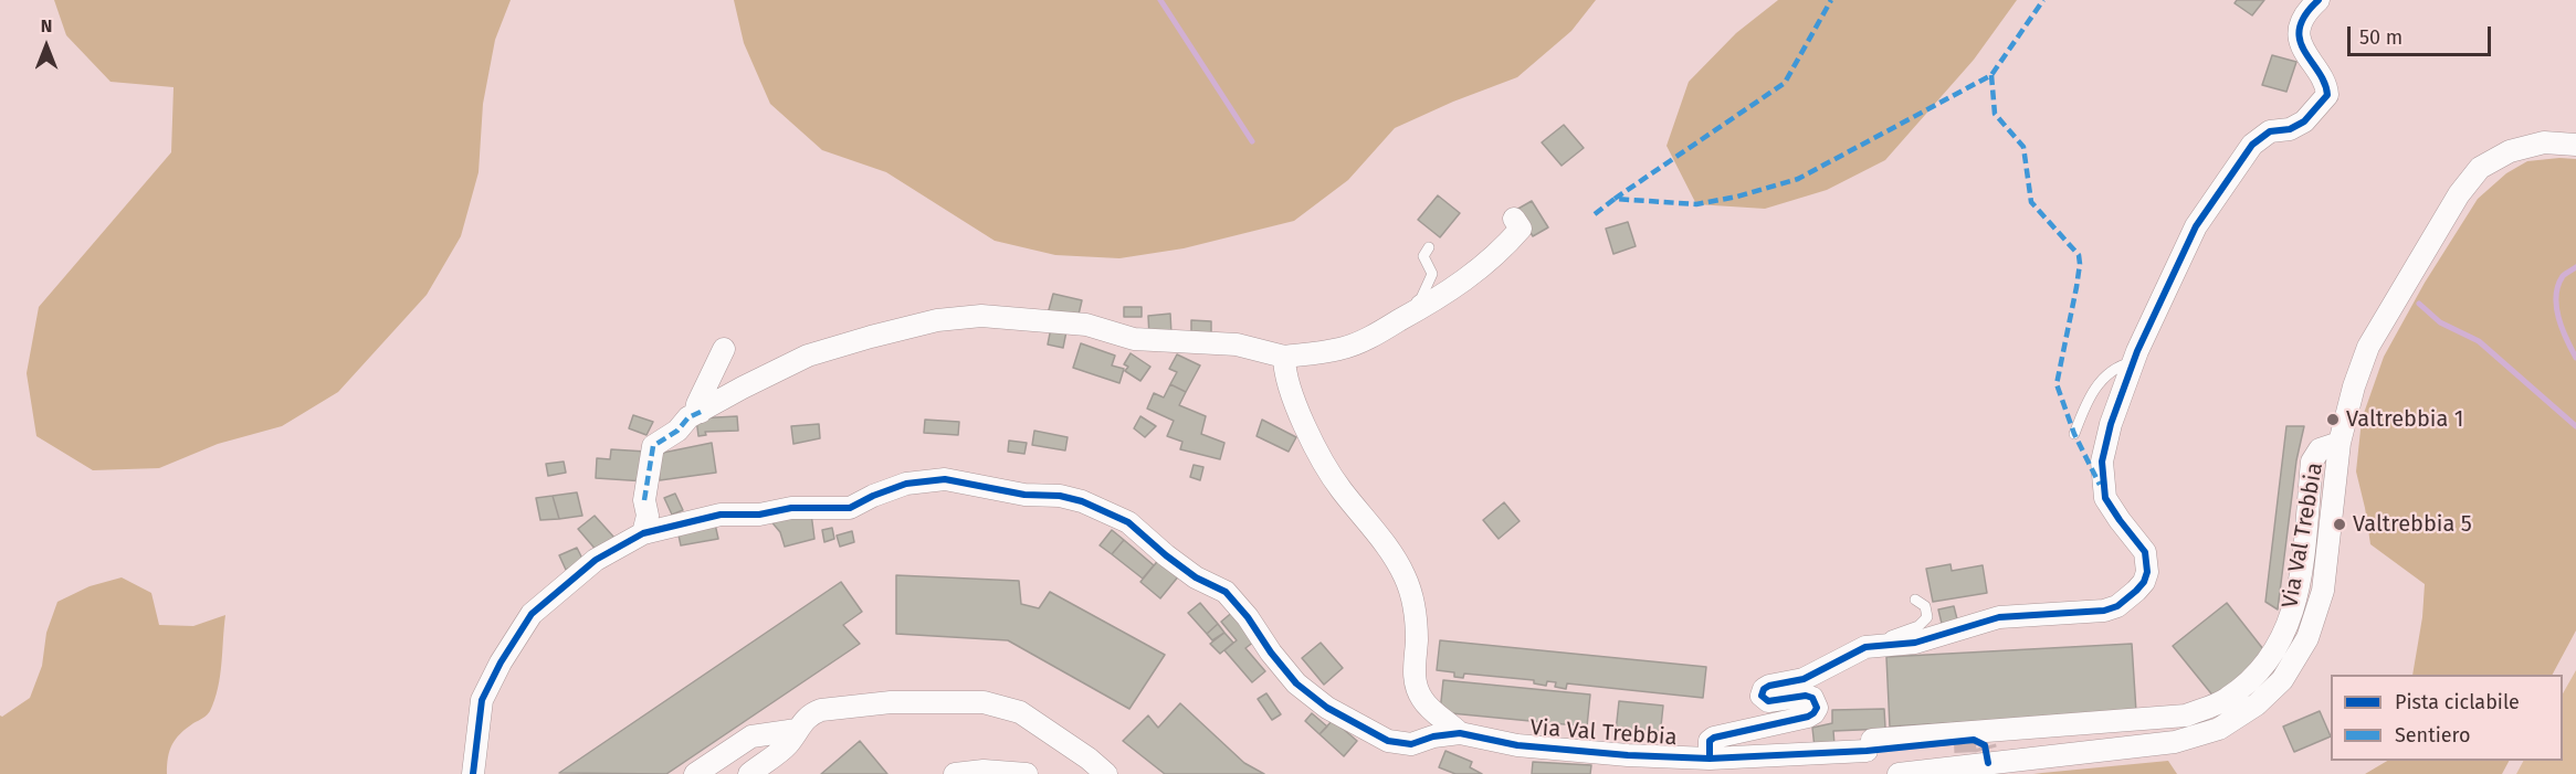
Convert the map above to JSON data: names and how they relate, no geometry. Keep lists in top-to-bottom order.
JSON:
{
  "streets": {
    "street": ["Via Val Trebbia"]
  },
  "places": ["Valtrebbia 1", "Valtrebbia 5"],
  "legend": ["Pista ciclabile", "Sentiero"],
  "scale_bar": "50 m",
  "north": "top"
}
